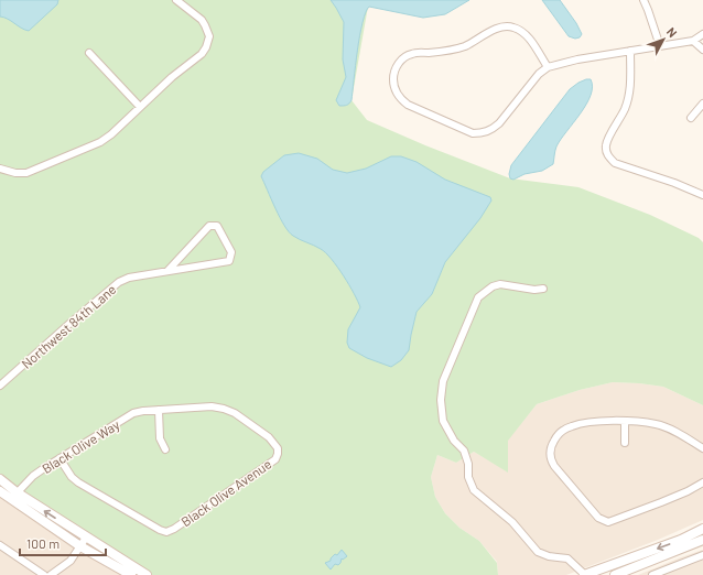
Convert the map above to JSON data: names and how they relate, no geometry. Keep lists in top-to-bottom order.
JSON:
{
  "streets": {
    "street": ["Northwest 84th Lane", "Black Olive Way", "Black Olive Avenue"]
  },
  "crossings": [
    ["Black Olive Way", "Black Olive Avenue"]
  ],
  "scale_bar": "100 m",
  "north": "top right"
}
